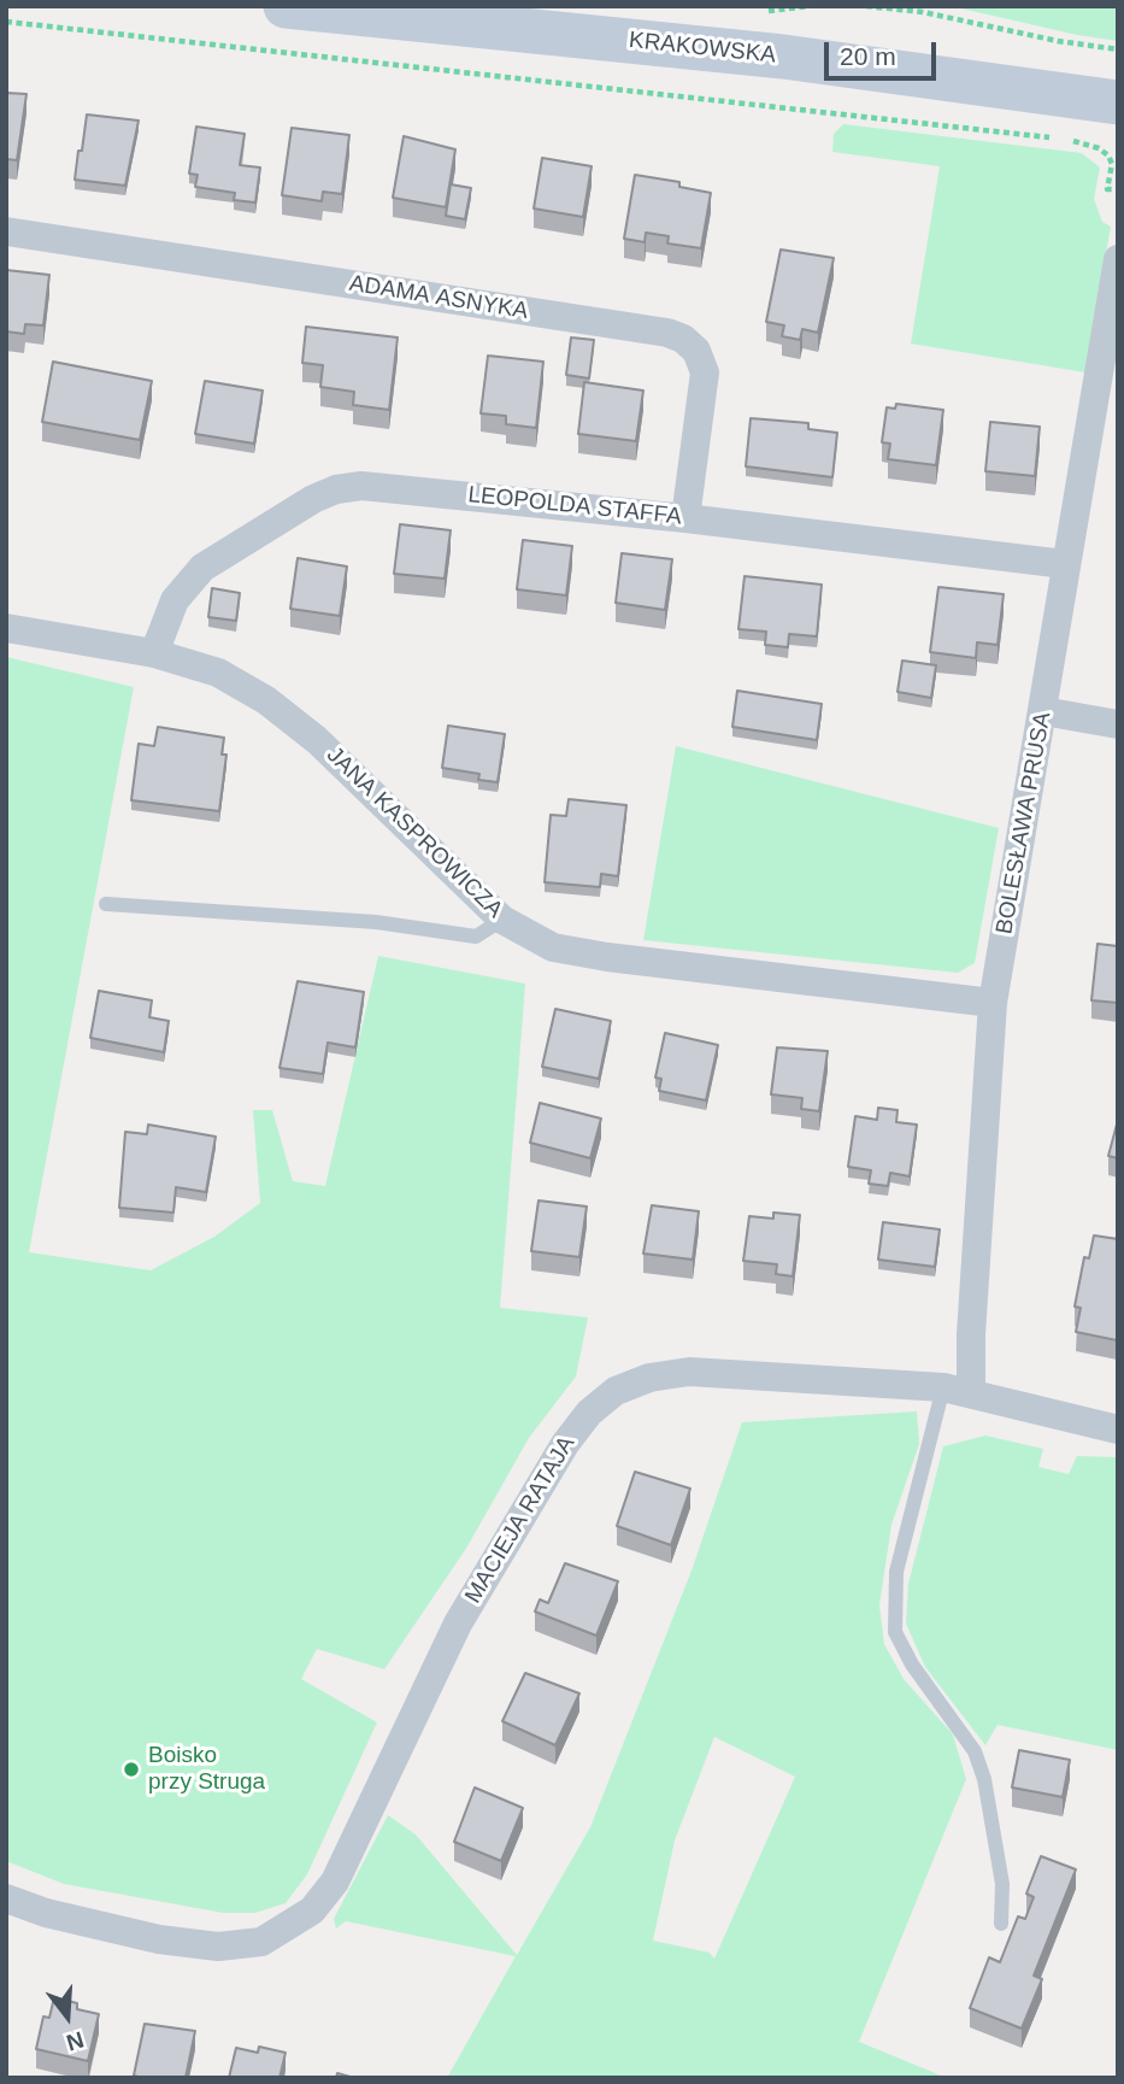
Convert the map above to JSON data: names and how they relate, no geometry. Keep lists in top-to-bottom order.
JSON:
{
  "streets": {
    "main road": ["KRAKOWSKA"],
    "street": [
      "ADAMA ASNYKA",
      "LEOPOLDA STAFFA",
      "BOLESŁAWA PRUSA",
      "JANA KASPROWICZA",
      "MACIEJA RATAJA"
    ]
  },
  "crossings": [
    ["ADAMA ASNYKA", "LEOPOLDA STAFFA"],
    ["LEOPOLDA STAFFA", "BOLESŁAWA PRUSA"],
    ["LEOPOLDA STAFFA", "JANA KASPROWICZA"],
    ["BOLESŁAWA PRUSA", "JANA KASPROWICZA"],
    ["BOLESŁAWA PRUSA", "MACIEJA RATAJA"]
  ],
  "places": ["Boisko przy Struga"],
  "scale_bar": "20 m",
  "north": "bottom"
}
